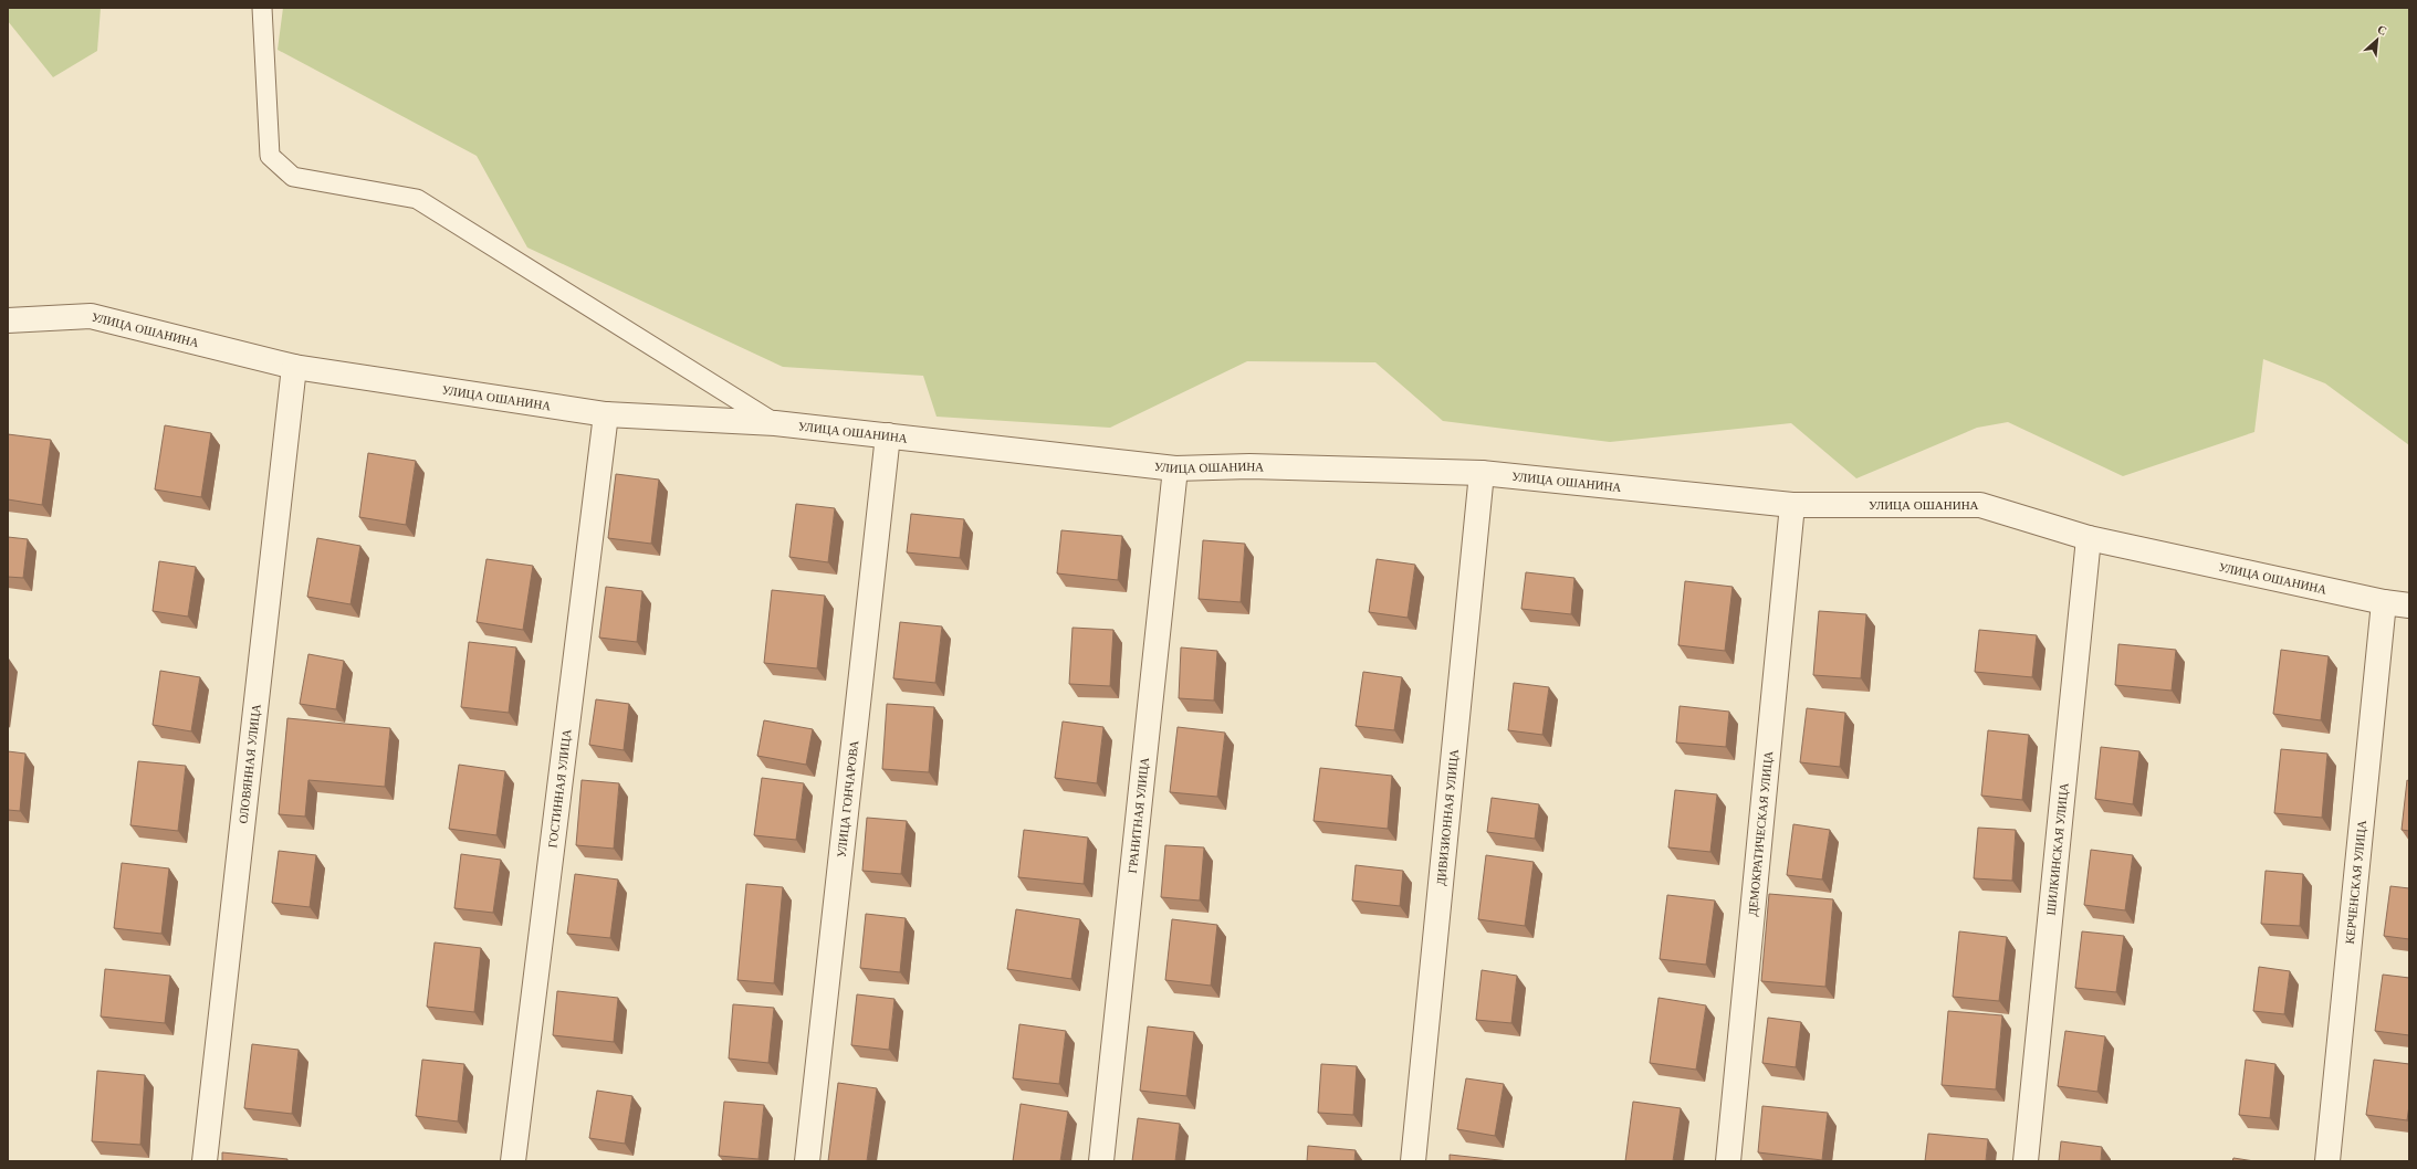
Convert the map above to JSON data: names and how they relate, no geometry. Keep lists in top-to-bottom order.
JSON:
{
  "streets": {
    "street": [
      "УЛИЦА ОШАНИНА",
      "ОЛОВЯННАЯ УЛИЦА",
      "ГОСТИННАЯ УЛИЦА",
      "УЛИЦА ГОНЧАРОВА",
      "ГРАНИТНАЯ УЛИЦА",
      "ДИВИЗИОННАЯ УЛИЦА",
      "ДЕМОКРАТИЧЕСКАЯ УЛИЦА",
      "ШИЛКИНСКАЯ УЛИЦА",
      "КЕРЧЕНСКАЯ УЛИЦА"
    ]
  },
  "crossings": [
    ["УЛИЦА ОШАНИНА", "ОЛОВЯННАЯ УЛИЦА"],
    ["УЛИЦА ОШАНИНА", "ГОСТИННАЯ УЛИЦА"],
    ["УЛИЦА ОШАНИНА", "УЛИЦА ГОНЧАРОВА"],
    ["УЛИЦА ОШАНИНА", "ГРАНИТНАЯ УЛИЦА"],
    ["УЛИЦА ОШАНИНА", "ДИВИЗИОННАЯ УЛИЦА"],
    ["УЛИЦА ОШАНИНА", "ДЕМОКРАТИЧЕСКАЯ УЛИЦА"],
    ["УЛИЦА ОШАНИНА", "ШИЛКИНСКАЯ УЛИЦА"],
    ["УЛИЦА ОШАНИНА", "КЕРЧЕНСКАЯ УЛИЦА"]
  ],
  "north": "top right"
}
